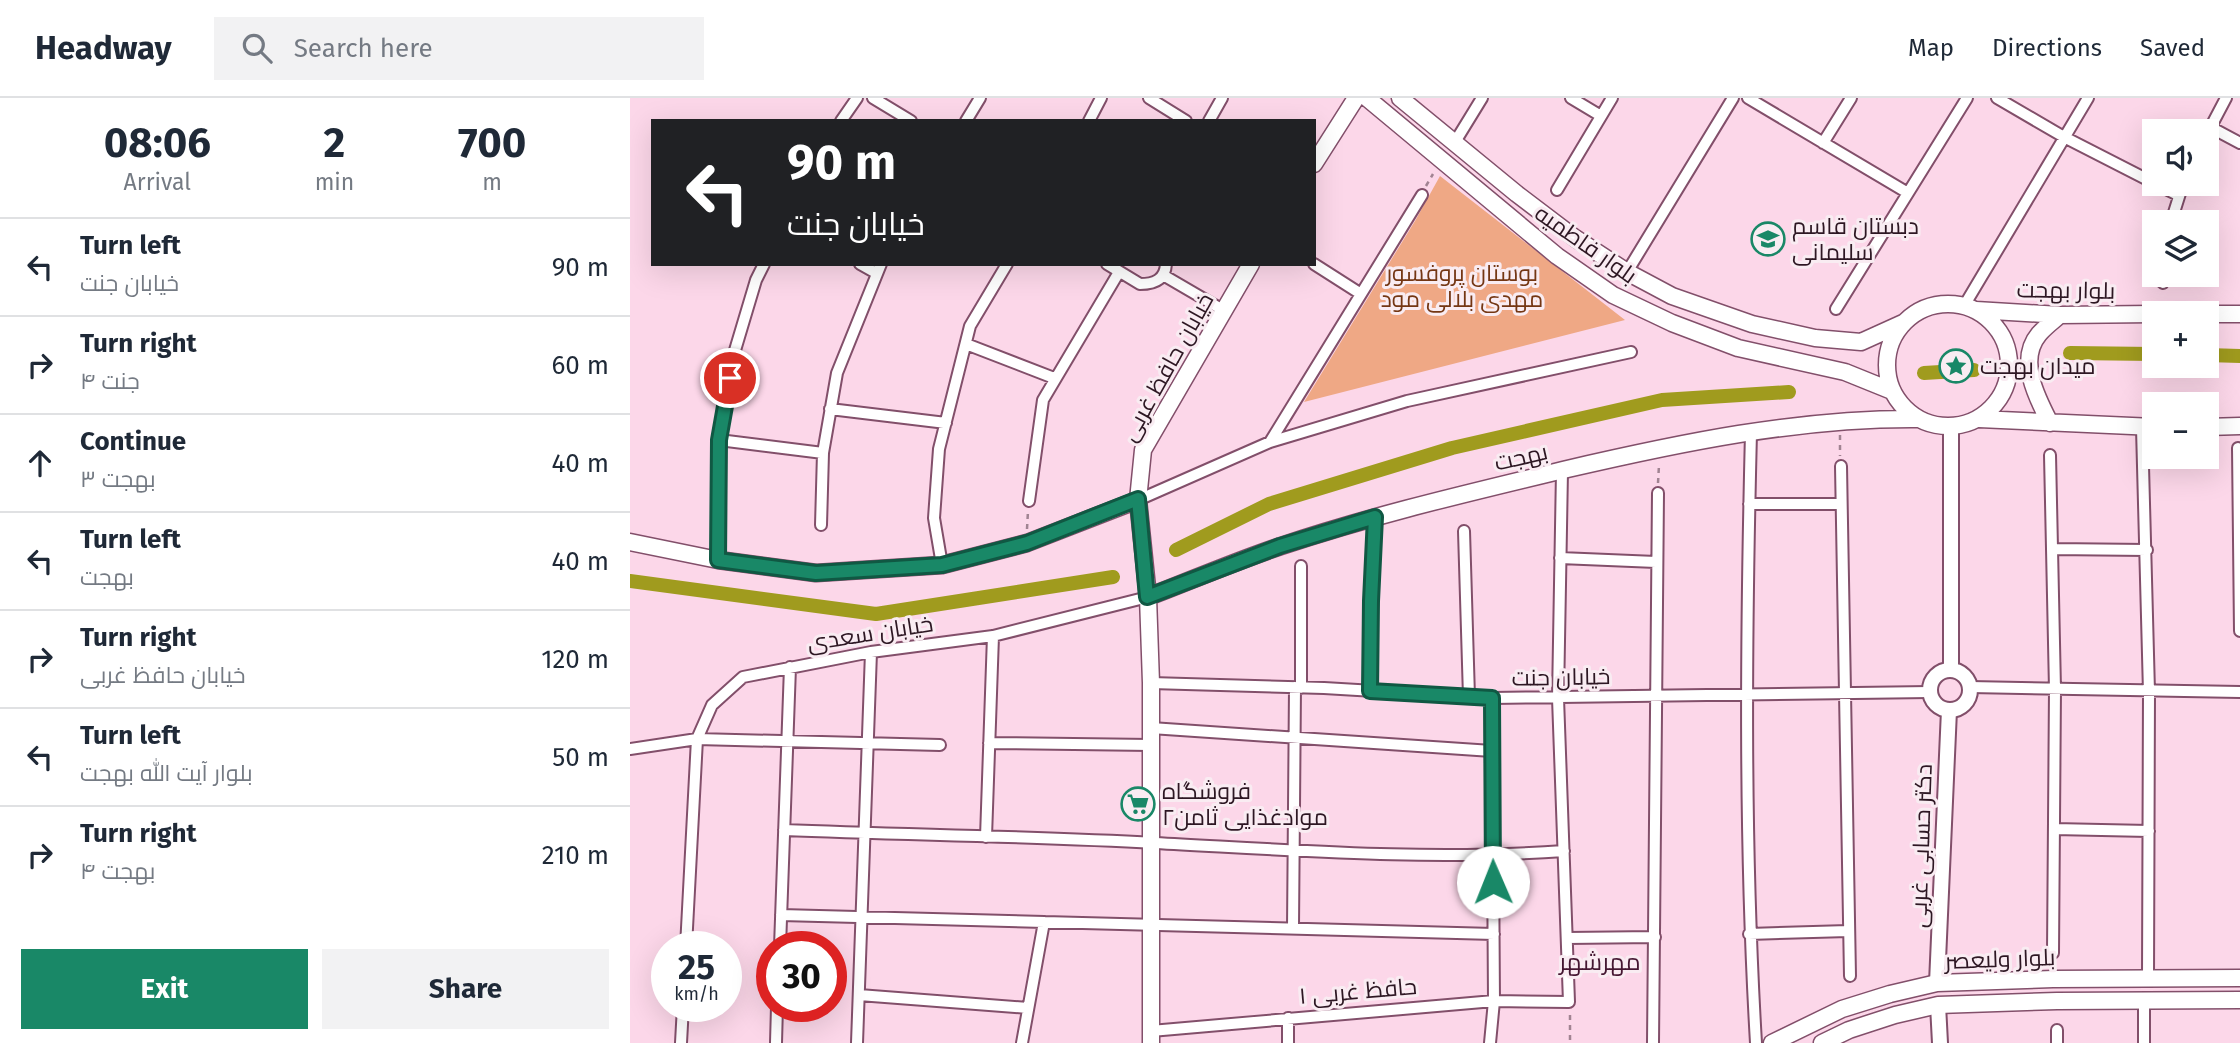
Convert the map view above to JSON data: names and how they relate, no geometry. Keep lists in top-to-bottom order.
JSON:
{
  "streets": {
    "main road": [
      "بلوار فاطمیه",
      "بلوار بهجت",
      "خیابان حافظ غربی",
      "بهجت",
      "بلوار ولیعصر"
    ],
    "street": [
      "خیابان سعدی",
      "خیابان جنت",
      "دکتر حسابی غربی",
      "حافظ غربی ۱"
    ]
  },
  "crossings": [
    ["بلوار فاطمیه", "بلوار بهجت"],
    ["بلوار فاطمیه", "بهجت"],
    ["بلوار بهجت", "بهجت"],
    ["خیابان حافظ غربی", "بهجت"],
    ["خیابان حافظ غربی", "خیابان سعدی"],
    ["خیابان حافظ غربی", "خیابان جنت"],
    ["خیابان حافظ غربی", "حافظ غربی ۱"],
    ["بهجت", "خیابان سعدی"],
    ["خیابان جنت", "دکتر حسابی غربی"],
    ["دکتر حسابی غربی", "بلوار ولیعصر"]
  ],
  "districts": ["مهرشهر"],
  "parks": ["بوستان پروفسور مهدی بلالی مود"],
  "places": {
    "school or university": ["دبستان قاسم سلیمانی"],
    "place": ["میدان بهجت"],
    "supermarket": ["فروشگاه موادغذایی ثامن۲"]
  },
  "page": {
    "header": "Headway",
    "search": "Search here",
    "nav": ["Map", "Directions", "Saved"],
    "eta": [
      "08:06",
      "Arrival",
      "2",
      "min",
      "700",
      "m"
    ],
    "map_buttons": ["+", "−"],
    "turn": ["90 m", "خیابان جنت"],
    "list": [
      {
        "name": "Turn left",
        "note": "خیابان جنت",
        "value": "90 m"
      },
      {
        "name": "Turn right",
        "note": "جنت ۴",
        "value": "60 m"
      },
      {
        "name": "Continue",
        "note": "بهجت ۳",
        "value": "40 m"
      },
      {
        "name": "Turn left",
        "note": "بهجت",
        "value": "40 m"
      },
      {
        "name": "Turn right",
        "note": "خیابان حافظ غربی",
        "value": "120 m"
      },
      {
        "name": "Turn left",
        "note": "بلوار آیت الله بهجت",
        "value": "50 m"
      },
      {
        "name": "Turn right",
        "note": "بهجت ۴",
        "value": "210 m"
      }
    ],
    "speed": "25 km/h",
    "limit": "30",
    "buttons": ["Exit", "Share"]
  }
}
